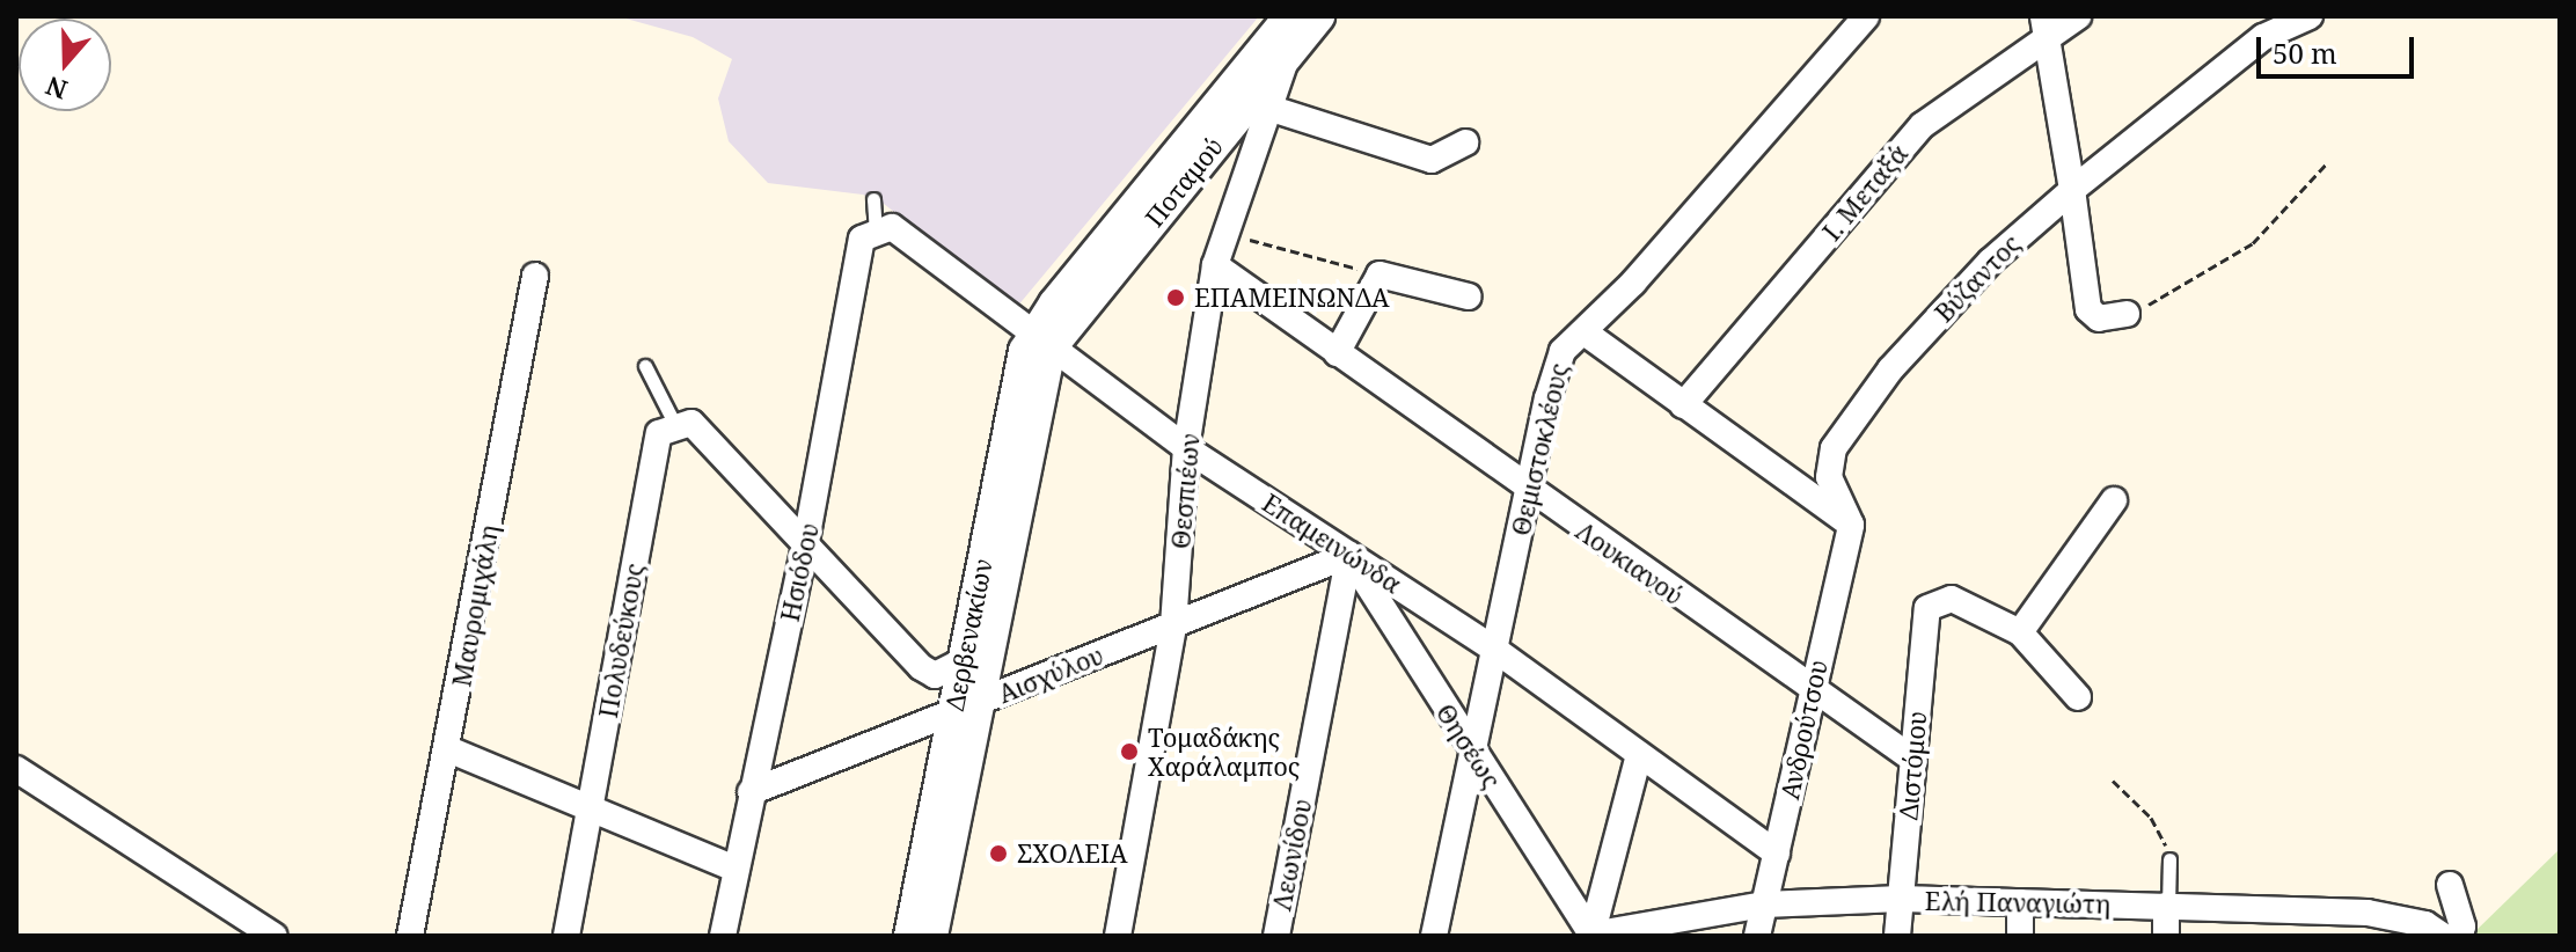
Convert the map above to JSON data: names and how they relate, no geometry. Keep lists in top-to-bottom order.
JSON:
{
  "streets": {
    "street": [
      "Ποταμού",
      "Ι. Μεταξά",
      "Βύζαντος",
      "Θεμιστοκλέους",
      "Θεσπιέων",
      "Επαμεινώνδα",
      "Λουκιανού",
      "Ησιόδου",
      "Μαυρομιχάλη",
      "Δερβενακίων",
      "Πολυδεύκους",
      "Αισχύλου",
      "Ανδρούτσου",
      "Θησέως",
      "Διστόμου",
      "Λεωνίδου",
      "Ελή Παναγιώτη"
    ]
  },
  "crossings": [
    ["Ποταμού", "Θεσπιέων"],
    ["Ποταμού", "Επαμεινώνδα"],
    ["Ποταμού", "Δερβενακίων"],
    ["Βύζαντος", "Ανδρούτσου"],
    ["Θεμιστοκλέους", "Επαμεινώνδα"],
    ["Θεμιστοκλέους", "Λουκιανού"],
    ["Θεμιστοκλέους", "Θησέως"],
    ["Θεσπιέων", "Επαμεινώνδα"],
    ["Θεσπιέων", "Λουκιανού"],
    ["Θεσπιέων", "Αισχύλου"],
    ["Επαμεινώνδα", "Ησιόδου"],
    ["Επαμεινώνδα", "Δερβενακίων"],
    ["Επαμεινώνδα", "Αισχύλου"],
    ["Επαμεινώνδα", "Ανδρούτσου"],
    ["Επαμεινώνδα", "Θησέως"],
    ["Επαμεινώνδα", "Λεωνίδου"],
    ["Λουκιανού", "Ανδρούτσου"],
    ["Λουκιανού", "Διστόμου"],
    ["Ησιόδου", "Αισχύλου"],
    ["Δερβενακίων", "Αισχύλου"],
    ["Αισχύλου", "Θησέως"],
    ["Αισχύλου", "Λεωνίδου"],
    ["Ανδρούτσου", "Ελή Παναγιώτη"],
    ["Θησέως", "Λεωνίδου"],
    ["Θησέως", "Ελή Παναγιώτη"],
    ["Διστόμου", "Ελή Παναγιώτη"]
  ],
  "places": ["ΕΠΑΜΕΙΝΩΝΔΑ", "Τομαδάκης Χαράλαμπος", "ΣΧΟΛΕΙΑ"],
  "scale_bar": "50 m",
  "north": "bottom"
}
